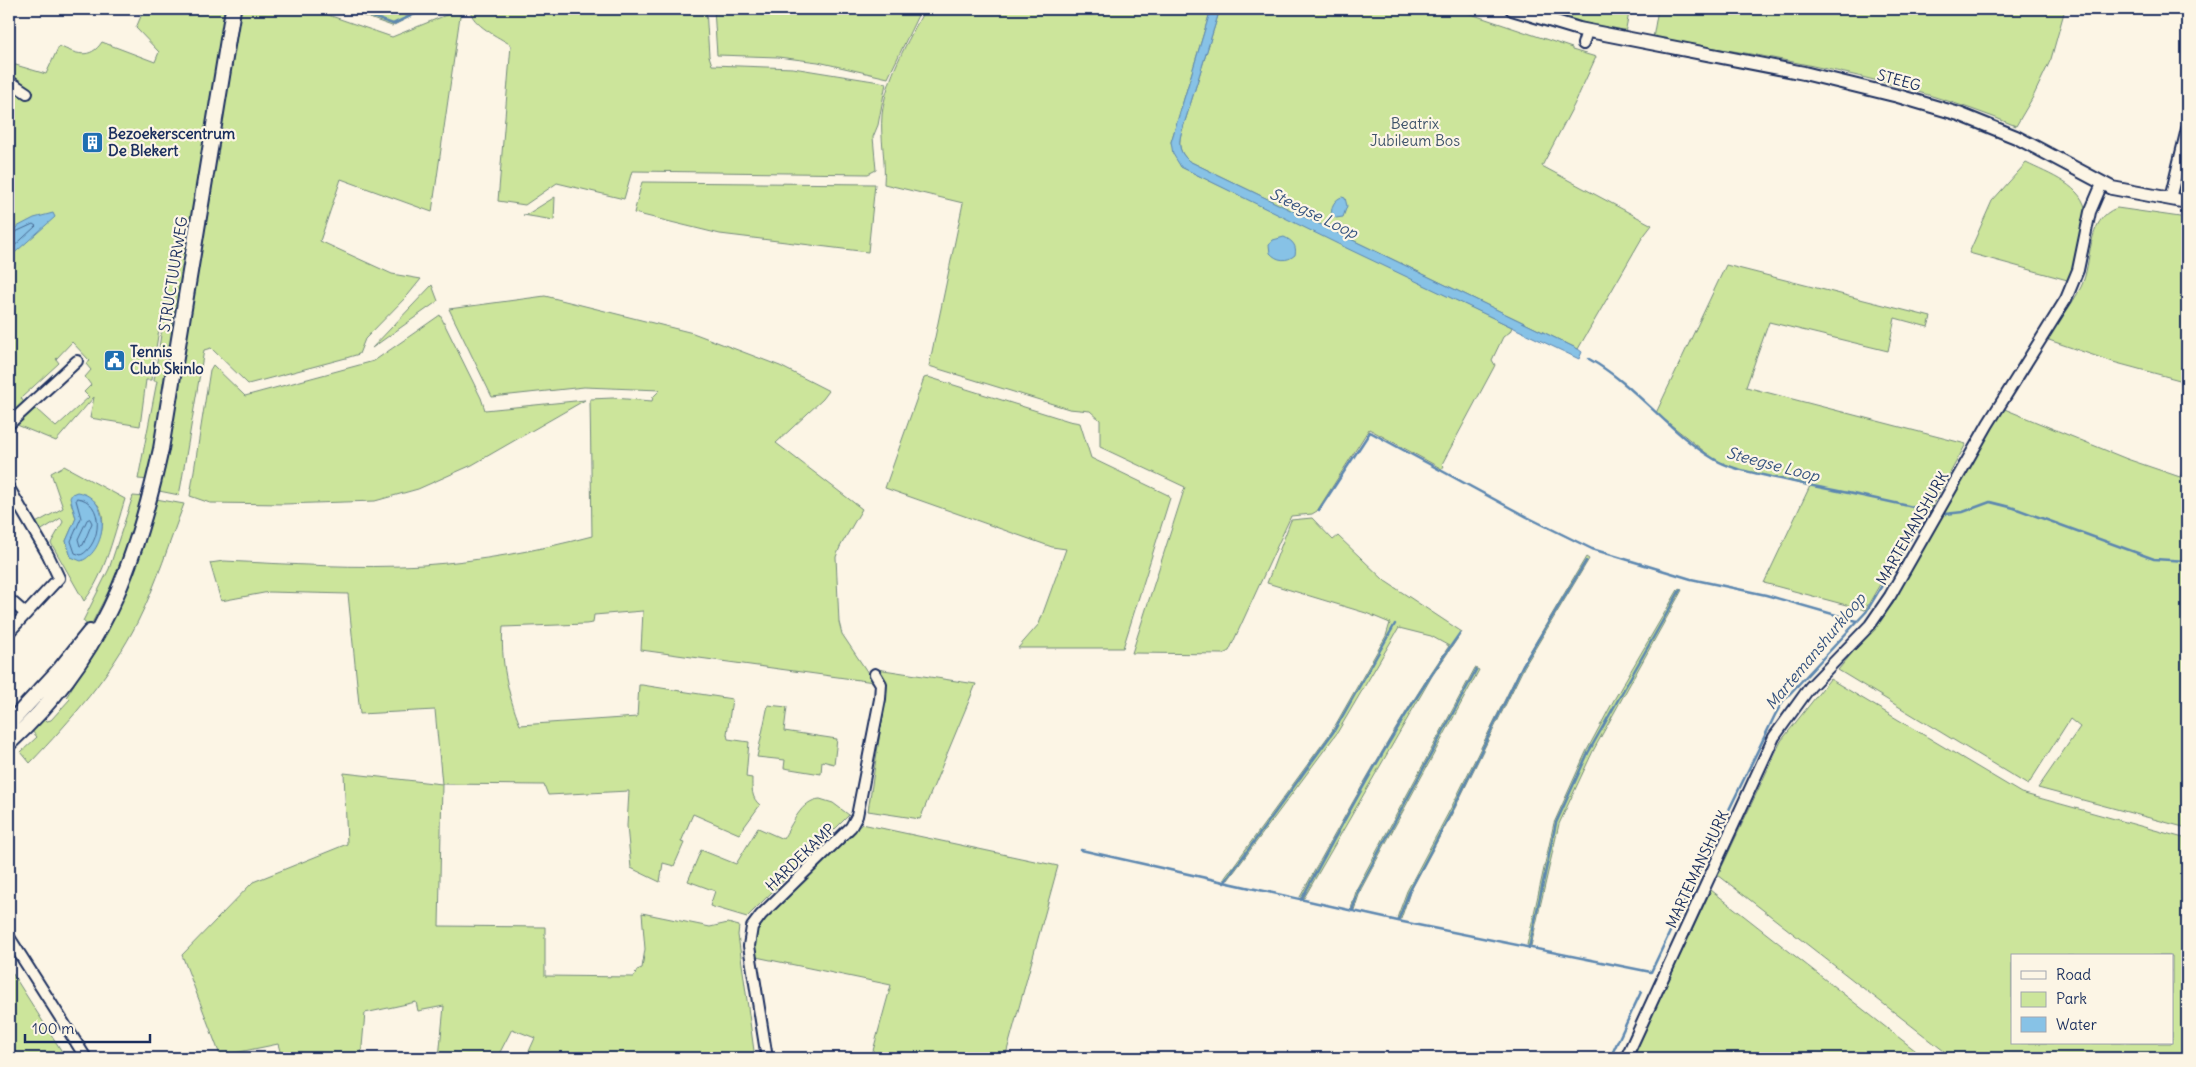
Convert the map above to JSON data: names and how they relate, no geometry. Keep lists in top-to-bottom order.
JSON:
{
  "streets": {
    "main road": ["STRUCTUURWEG"],
    "street": ["STEEG", "MARTEMANSHURK", "HARDEKAMP"]
  },
  "crossings": [
    ["STEEG", "MARTEMANSHURK"]
  ],
  "water": ["Steegse Loop", "Martemanshurkloop"],
  "parks": ["Beatrix Jubileum Bos"],
  "places": {
    "building": ["Bezoekerscentrum De Blekert"],
    "public building": ["Tennis Club Skinlo"]
  },
  "legend": ["Road", "Park", "Water"],
  "scale_bar": "100 m"
}
